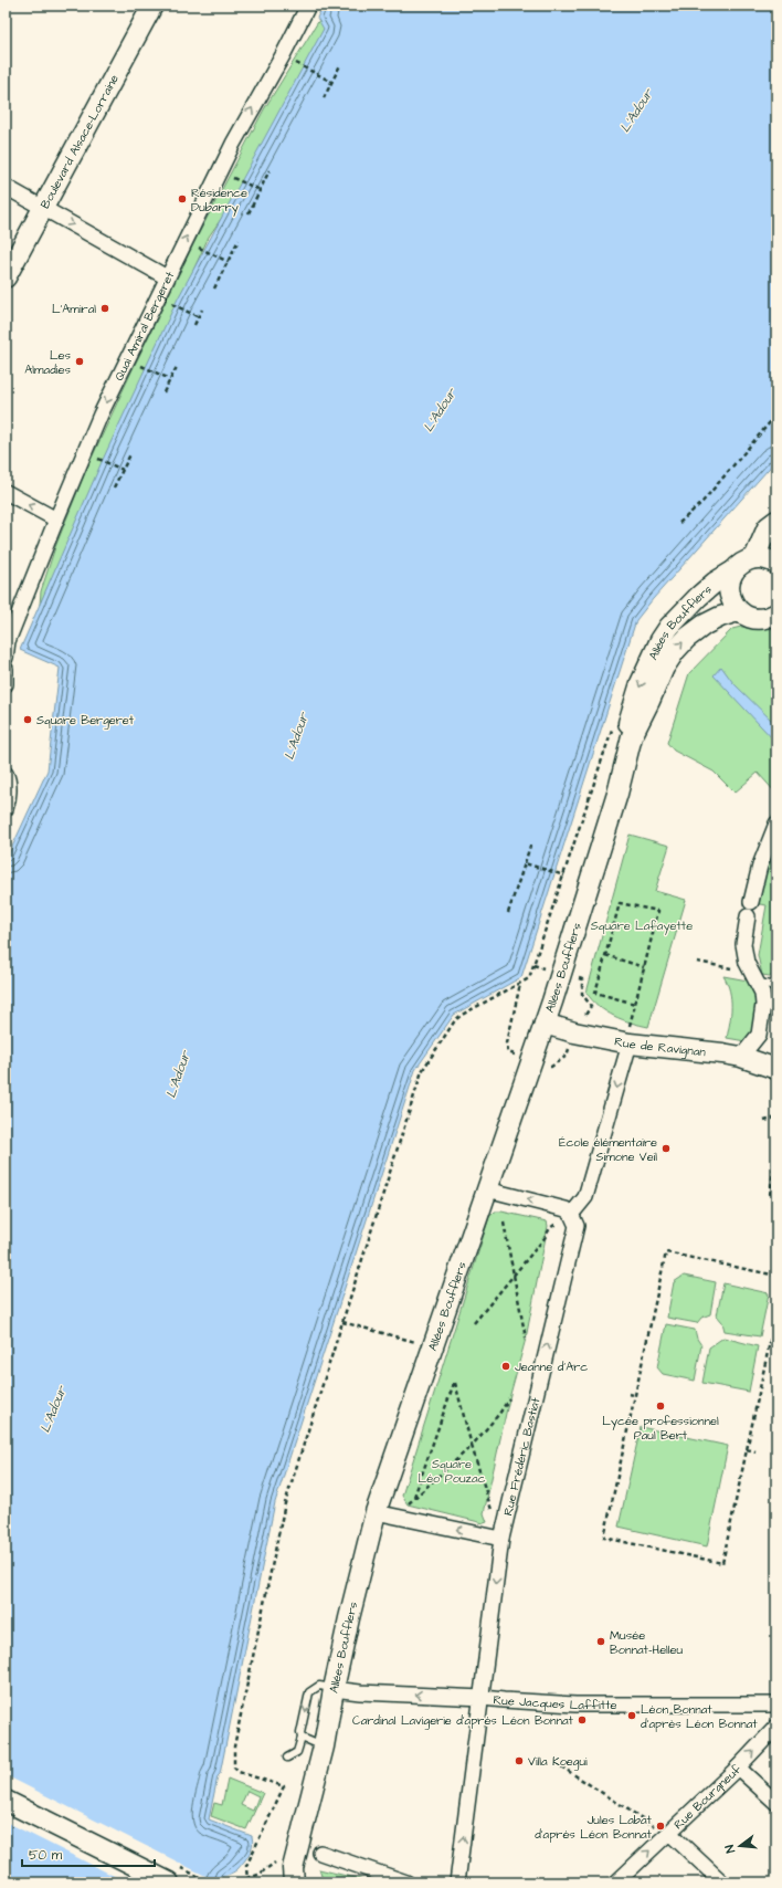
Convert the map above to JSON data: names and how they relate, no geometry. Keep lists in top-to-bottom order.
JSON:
{
  "streets": {
    "main road": ["Boulevard Alsace-Lorraine", "Allées Boufflers", "Rue de Ravignan"],
    "street": [
      "Quai Amiral Bergeret",
      "Rue Frédéric Bastiat",
      "Rue Jacques Laffitte",
      "Rue Bourgneuf"
    ]
  },
  "crossings": [
    ["Allées Boufflers", "Rue de Ravignan"],
    ["Allées Boufflers", "Rue Jacques Laffitte"],
    ["Rue Frédéric Bastiat", "Rue Jacques Laffitte"]
  ],
  "one_way": ["Rue Bourgneuf"],
  "water": ["L'Adour"],
  "parks": ["Square Lafayette", "Square Léo Pouzac"],
  "places": [
    "Résidence Dubarry",
    "L'Amiral",
    "Les Almadies",
    "Square Bergeret",
    "École élémentaire Simone Veil",
    "Jeanne d'Arc",
    "Lycée professionnel Paul Bert",
    "Musée Bonnat-Helleu",
    "Léon Bonnat d'après Léon Bonnat",
    "Cardinal Lavigerie d'après Léon Bonnat",
    "Villa Koegui",
    "Jules Labat d'après Léon Bonnat"
  ],
  "scale_bar": "50 m",
  "north": "left"
}
